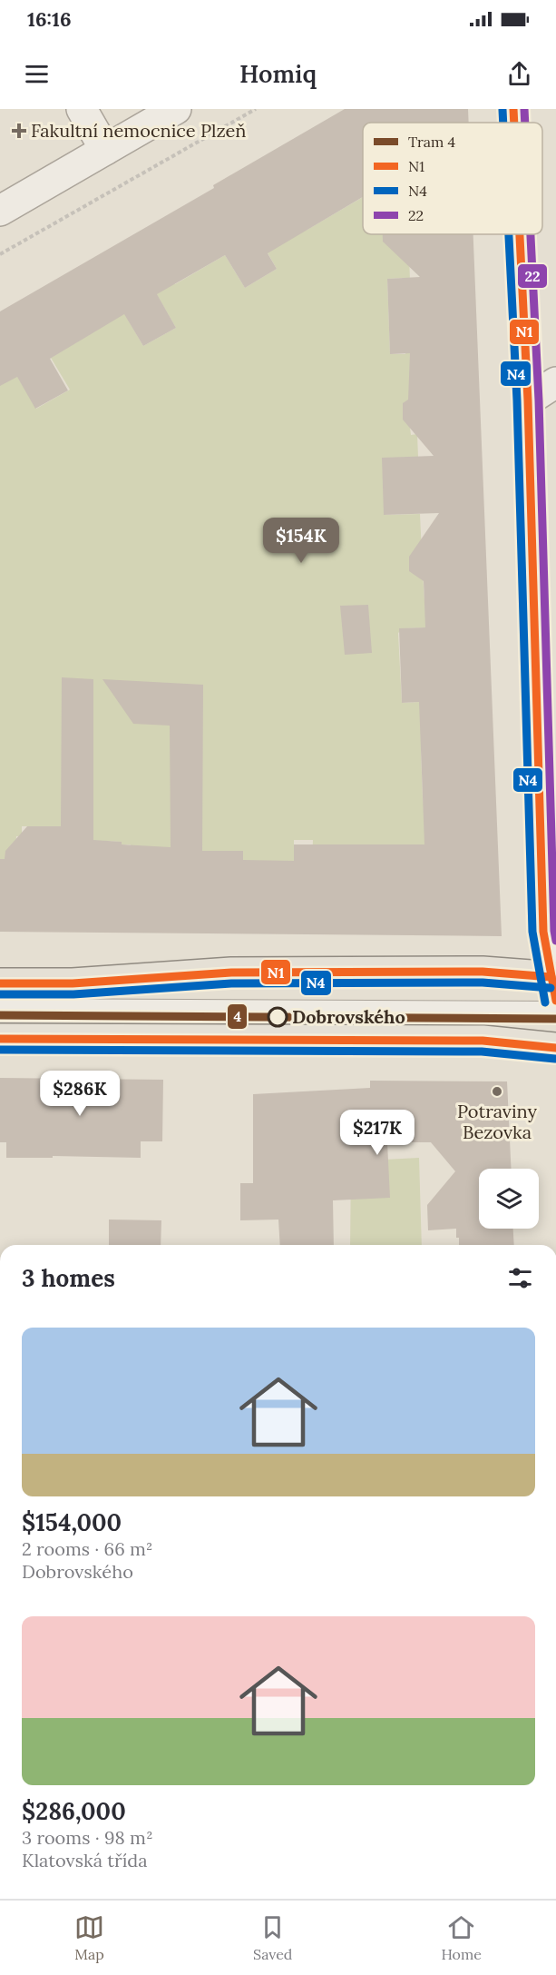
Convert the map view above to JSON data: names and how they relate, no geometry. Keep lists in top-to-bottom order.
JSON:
{
  "places": {
    "health": ["Fakultní nemocnice Plzeň"],
    "other": ["Dobrovského", "Potraviny Bezovka"]
  },
  "lines": [
    "transit line N1",
    "transit line 22",
    "transit line N4",
    "tram line 4"
  ],
  "legend": [
    "Tram 4",
    "N1",
    "N4",
    "22"
  ],
  "page": {
    "status": "16:16",
    "header": "Homiq",
    "price": ["$154K", "$286K", "$217K"],
    "heading": "3 homes",
    "list": [
      {
        "name": "$154,000",
        "note": "2 rooms · 66 m² · Dobrovského"
      },
      {
        "name": "$286,000",
        "note": "3 rooms · 98 m² · Klatovská třída"
      }
    ],
    "tabs": ["Map", "Saved", "Home"]
  }
}
